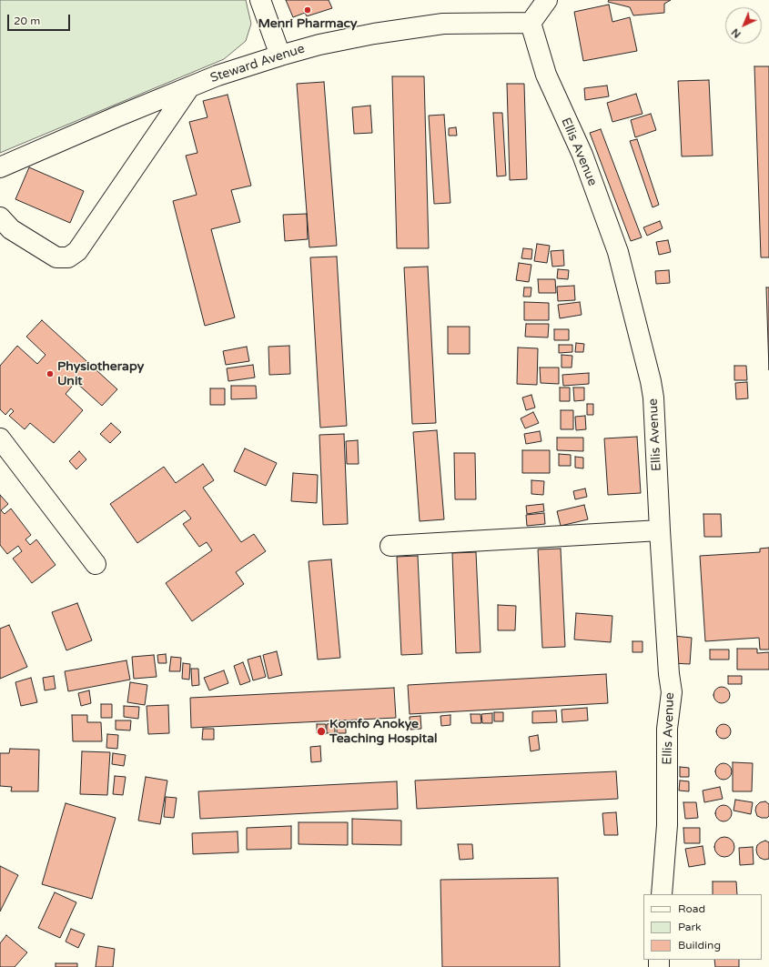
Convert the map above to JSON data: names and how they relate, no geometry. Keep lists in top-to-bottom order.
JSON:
{
  "streets": {
    "street": ["Steward Avenue", "Ellis Avenue"]
  },
  "crossings": [
    ["Steward Avenue", "Ellis Avenue"]
  ],
  "places": ["Menri Pharmacy", "Physiotherapy Unit", "Komfo Anokye Teaching Hospital"],
  "legend": ["Road", "Park", "Building"],
  "scale_bar": "20 m",
  "north": "bottom left"
}
